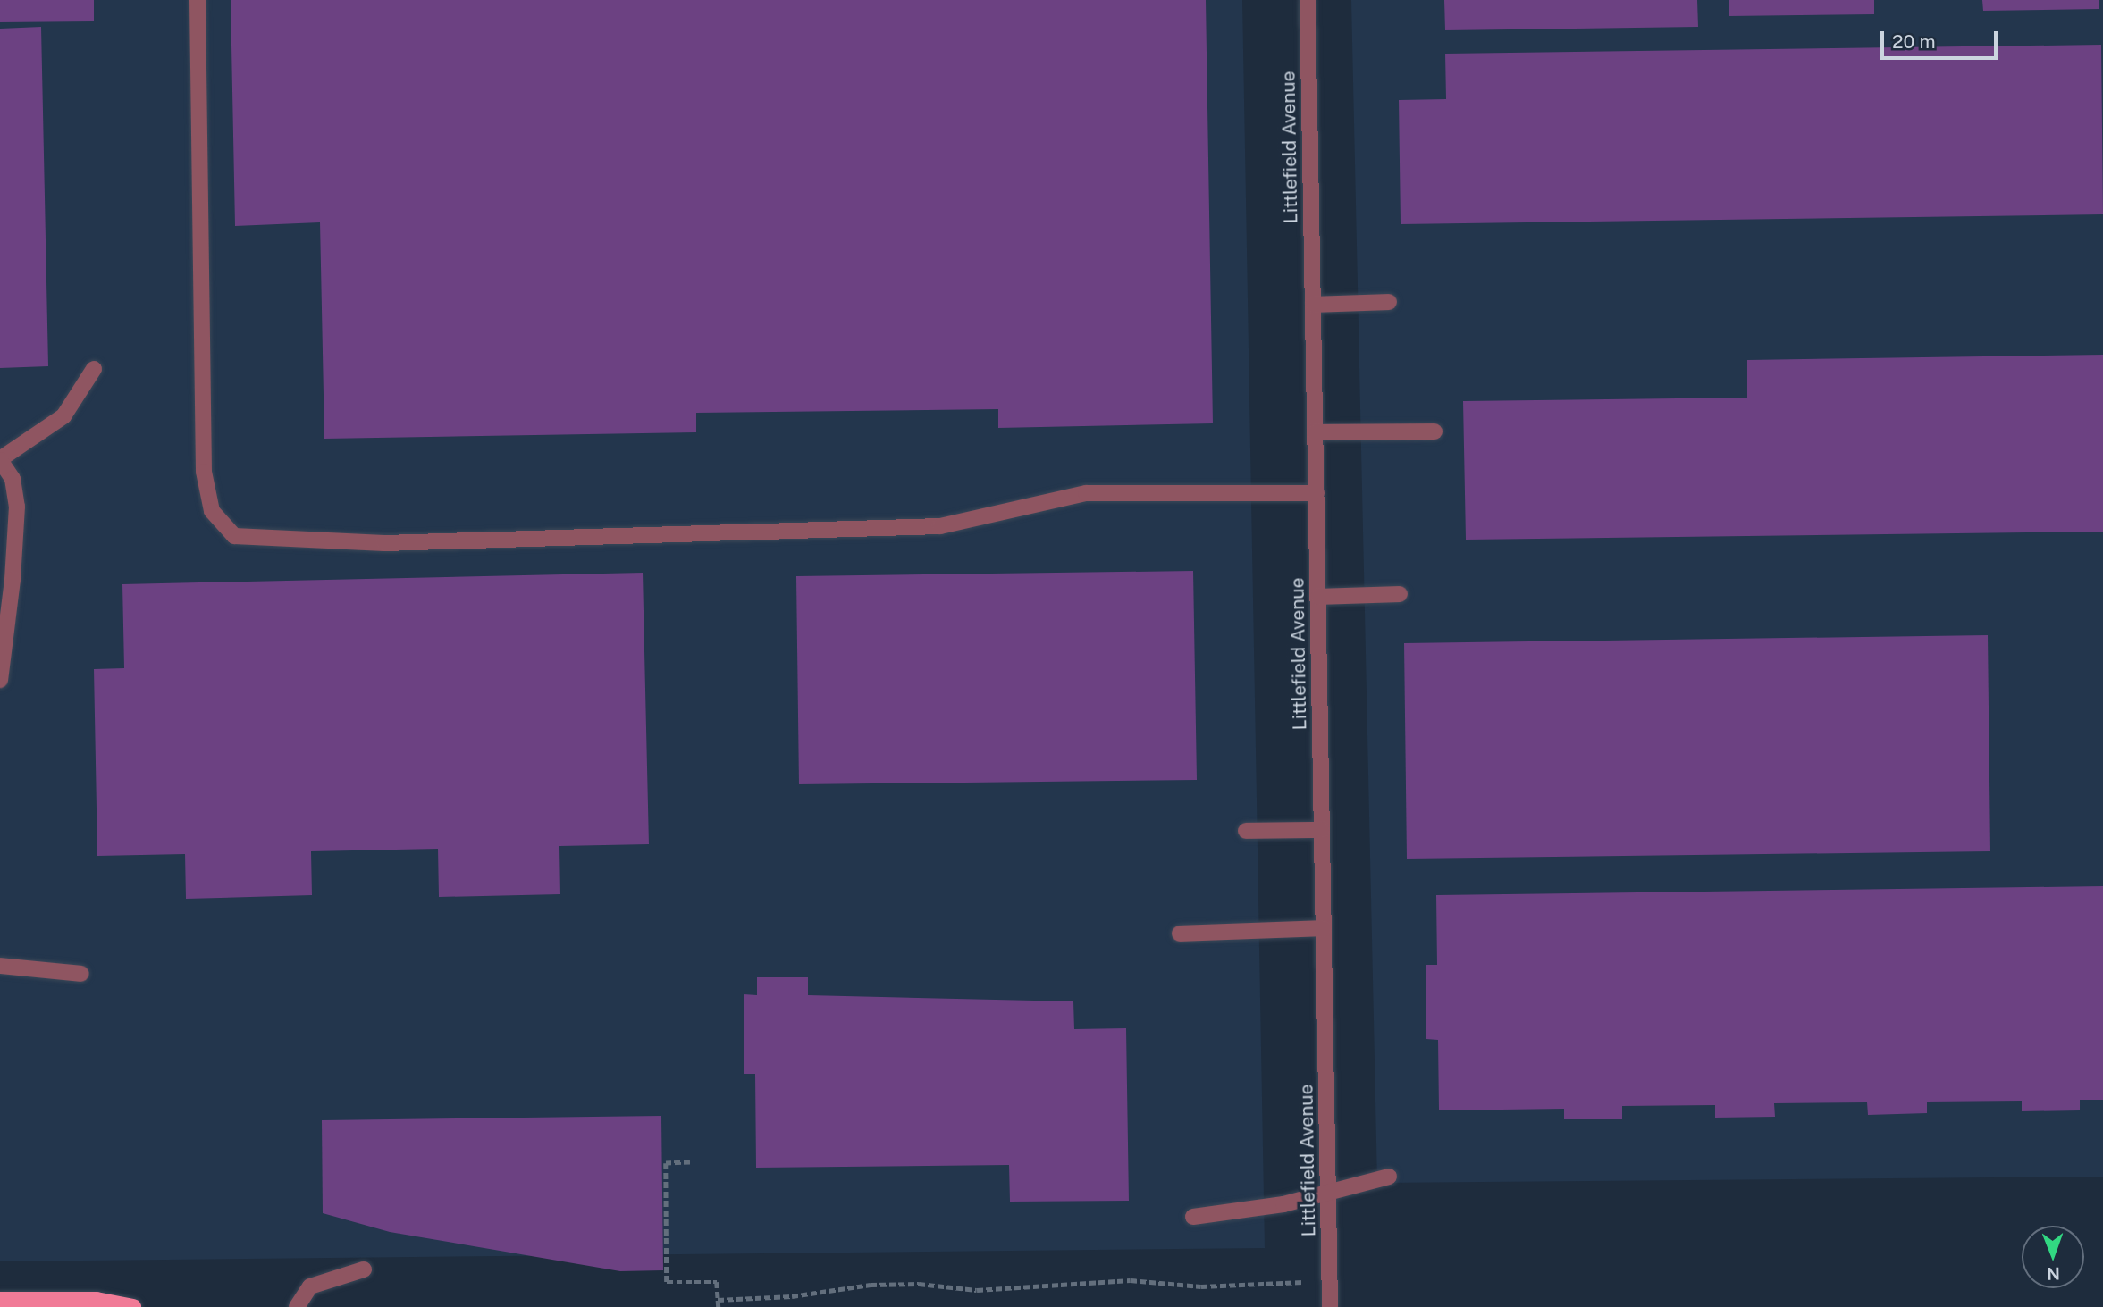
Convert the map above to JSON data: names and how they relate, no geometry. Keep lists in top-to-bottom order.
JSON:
{
  "streets": {
    "street": ["Littlefield Avenue"]
  },
  "scale_bar": "20 m",
  "north": "bottom"
}
